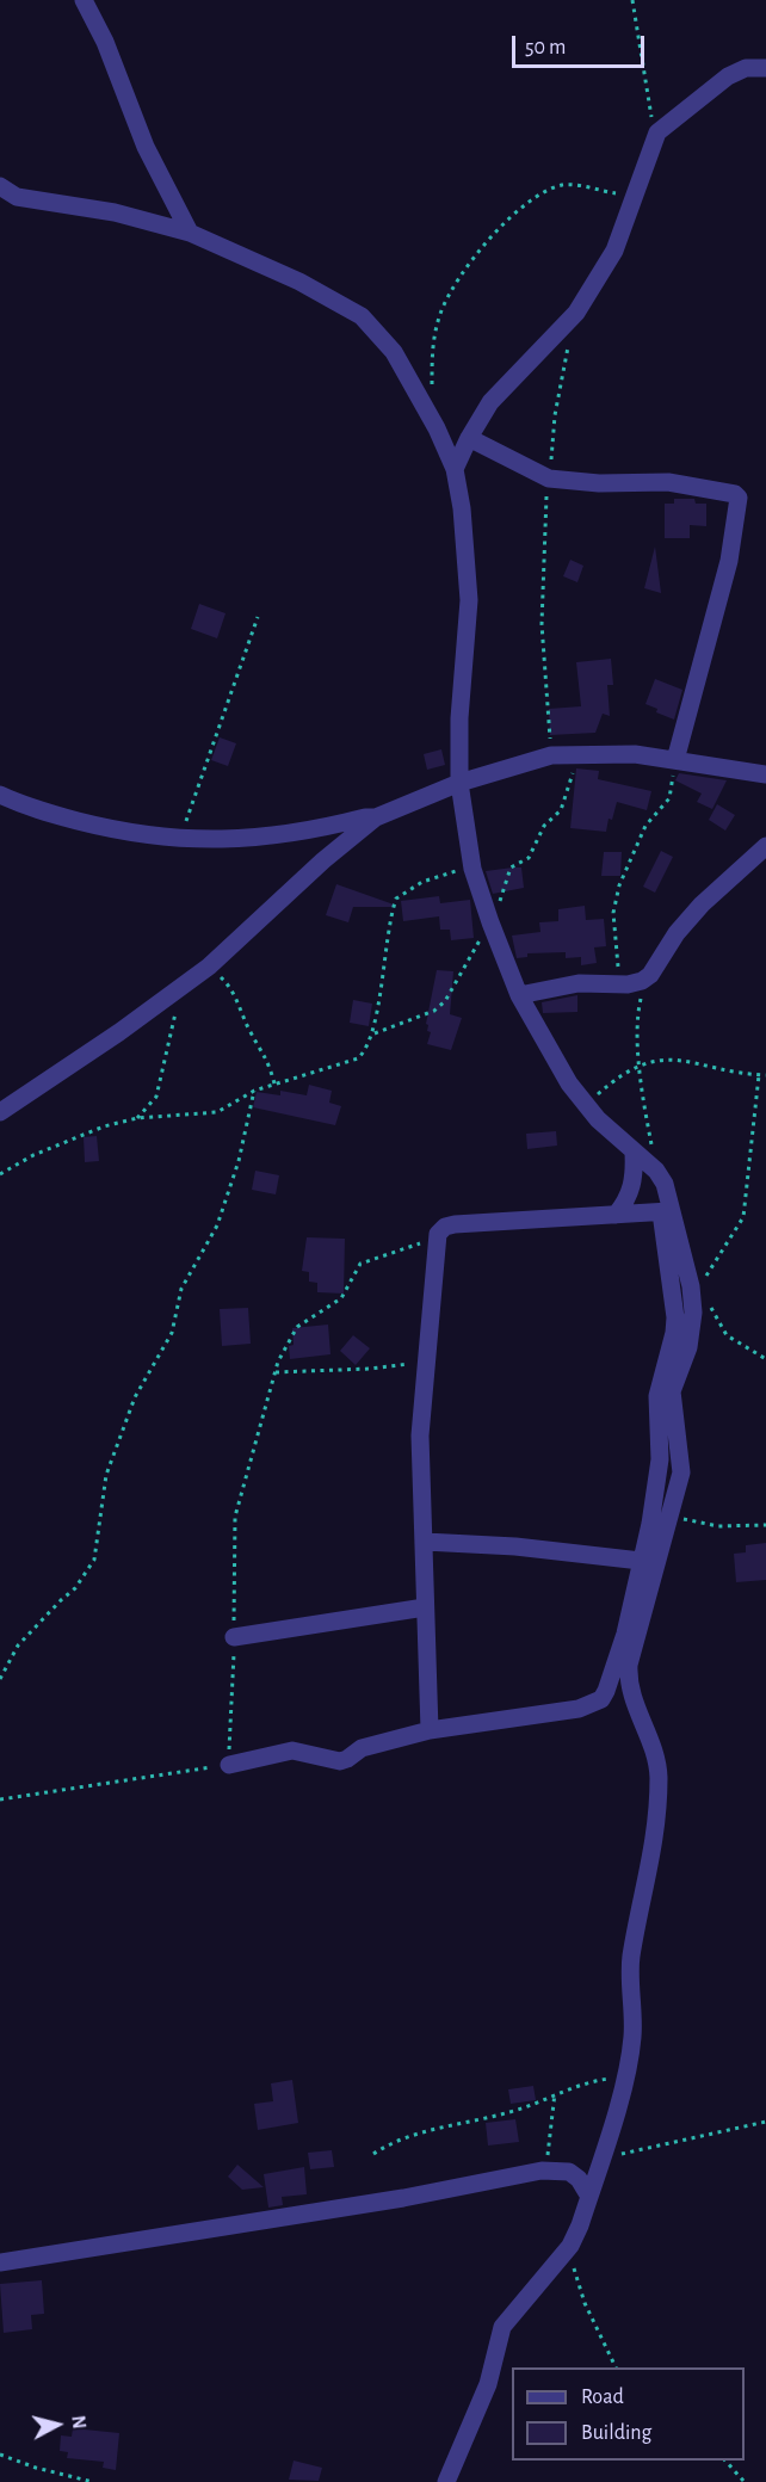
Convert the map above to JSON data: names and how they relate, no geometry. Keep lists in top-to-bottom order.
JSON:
{
  "legend": ["Road", "Building"],
  "scale_bar": "50 m",
  "north": "right"
}
